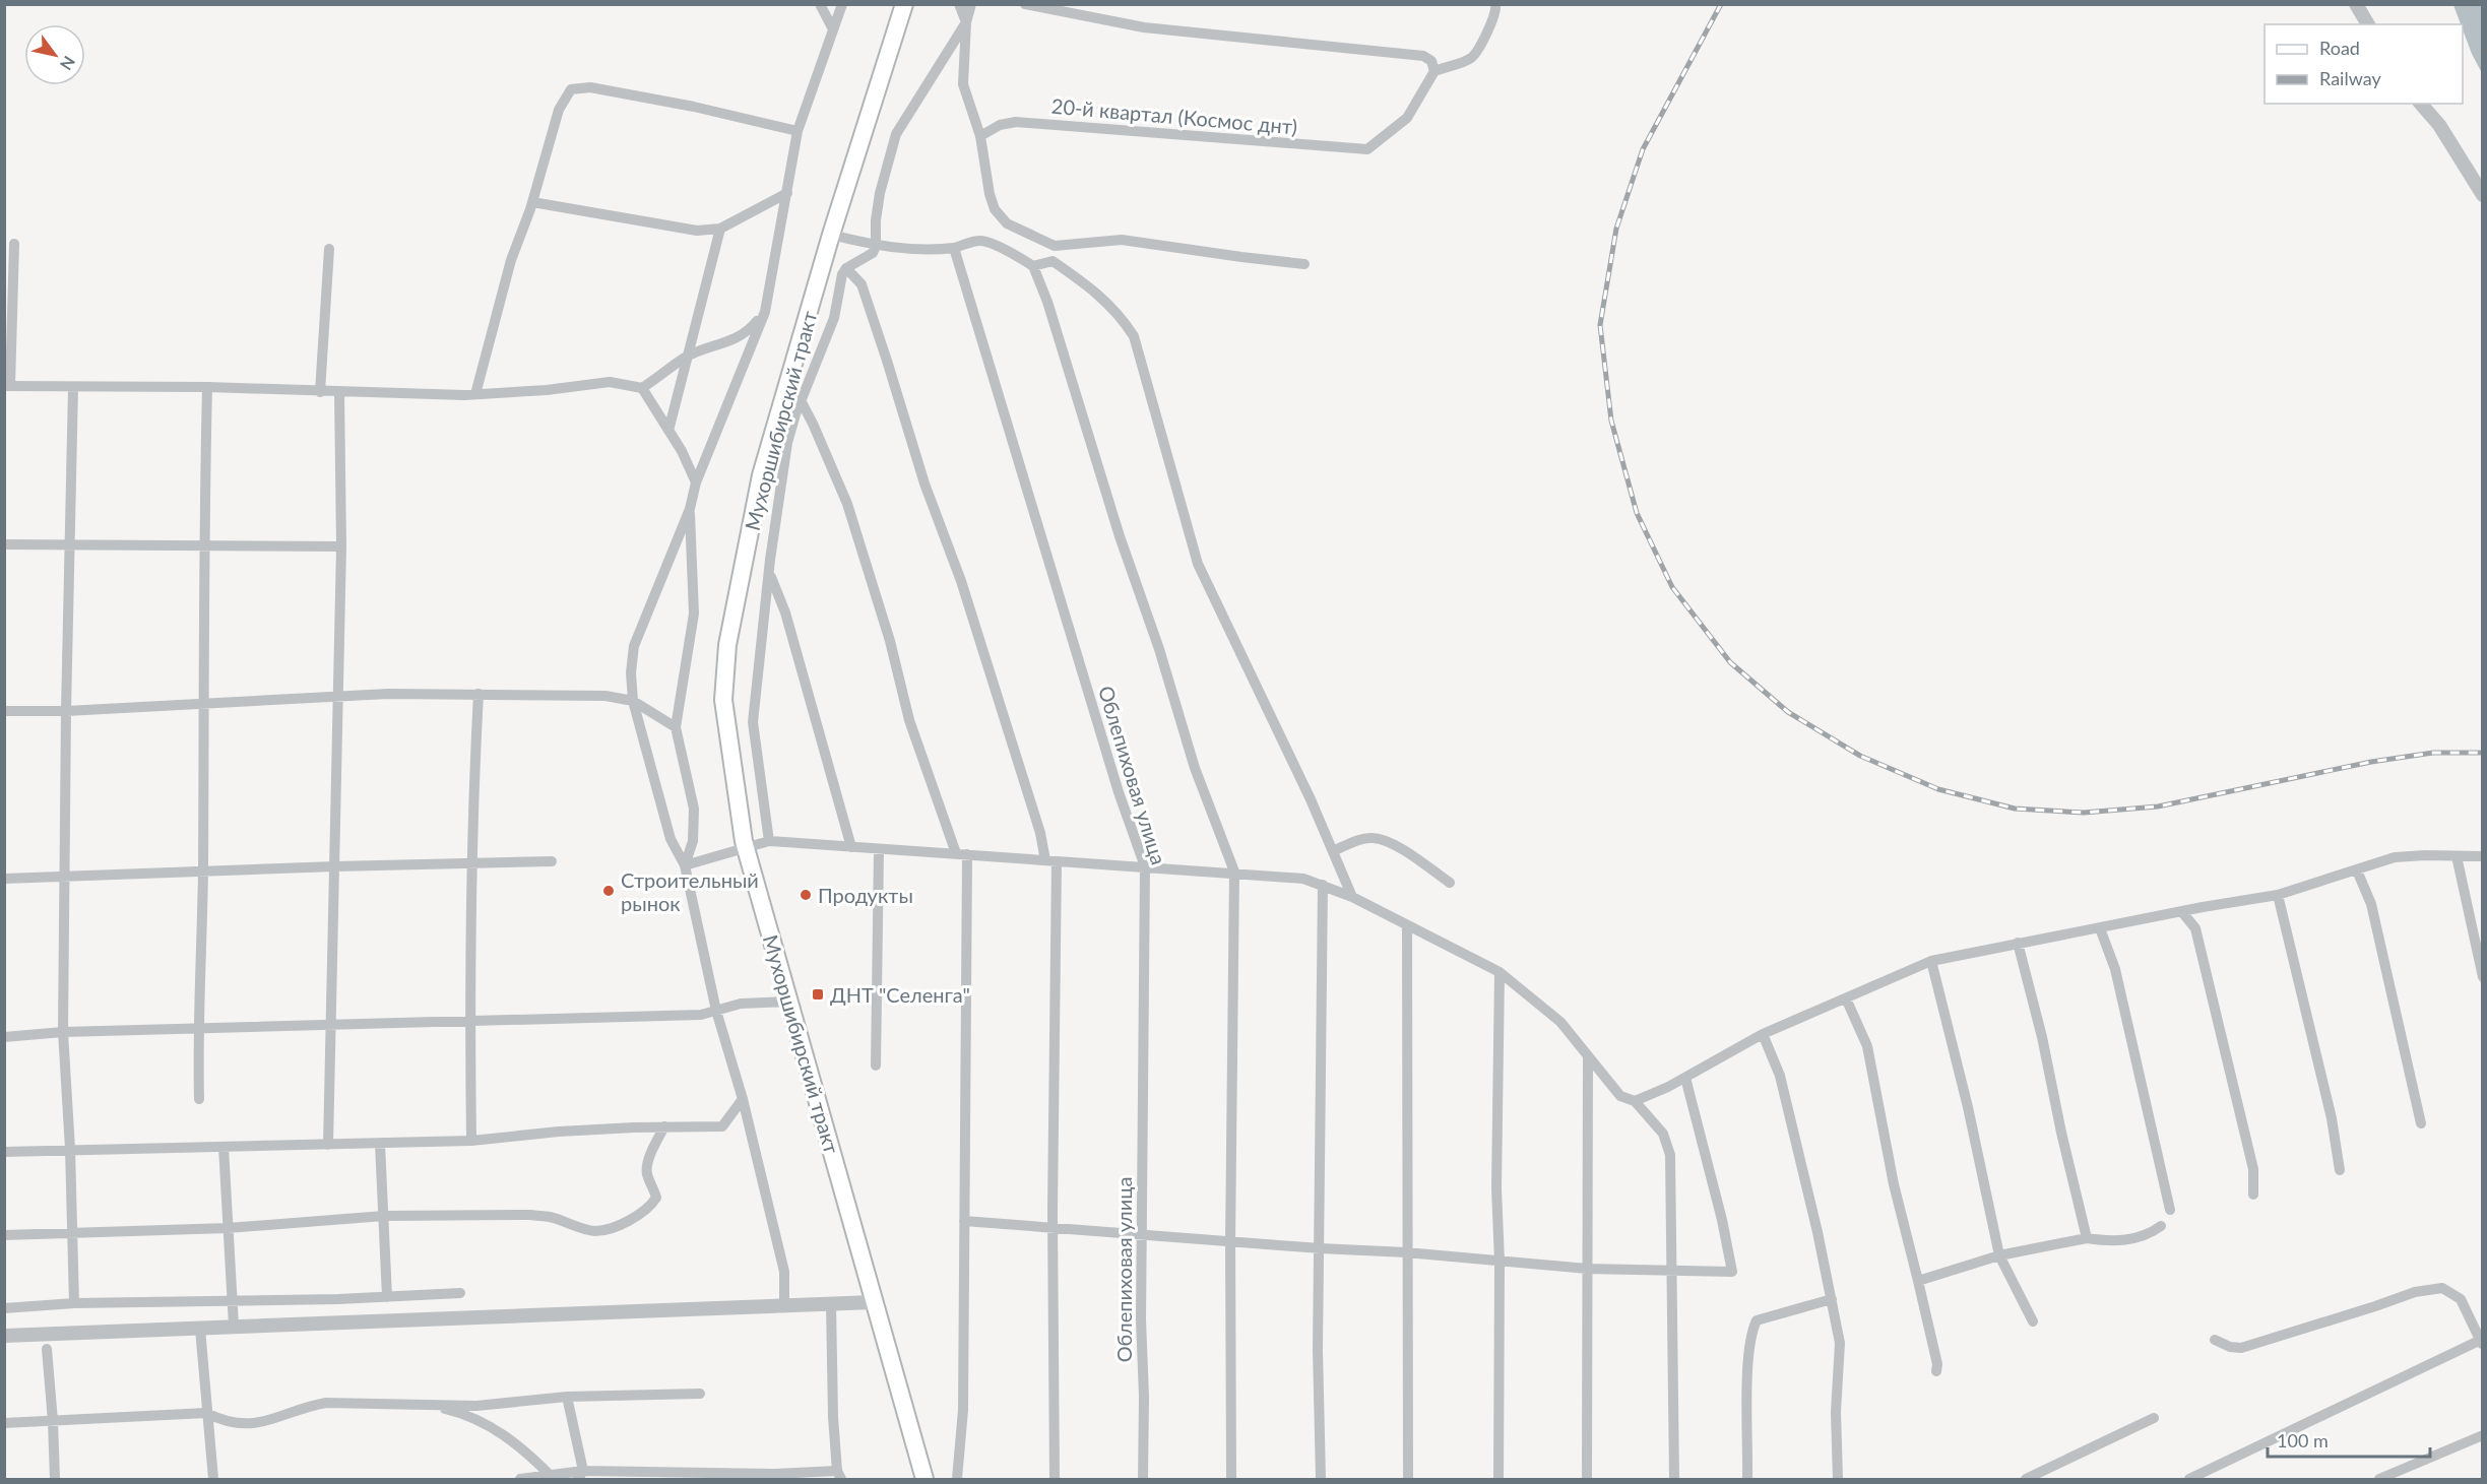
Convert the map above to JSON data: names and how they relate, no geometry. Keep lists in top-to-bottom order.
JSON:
{
  "streets": {
    "main road": ["Мухоршибирский тракт"],
    "street": ["20-й квартал (Космос днт)", "Облепиховая улица"]
  },
  "places": {
    "other": ["Строительный рынок", "Продукты"],
    "transit": ["ДНТ \"Селенга\""]
  },
  "legend": ["Road", "Railway"],
  "scale_bar": "100 m",
  "north": "bottom right"
}
